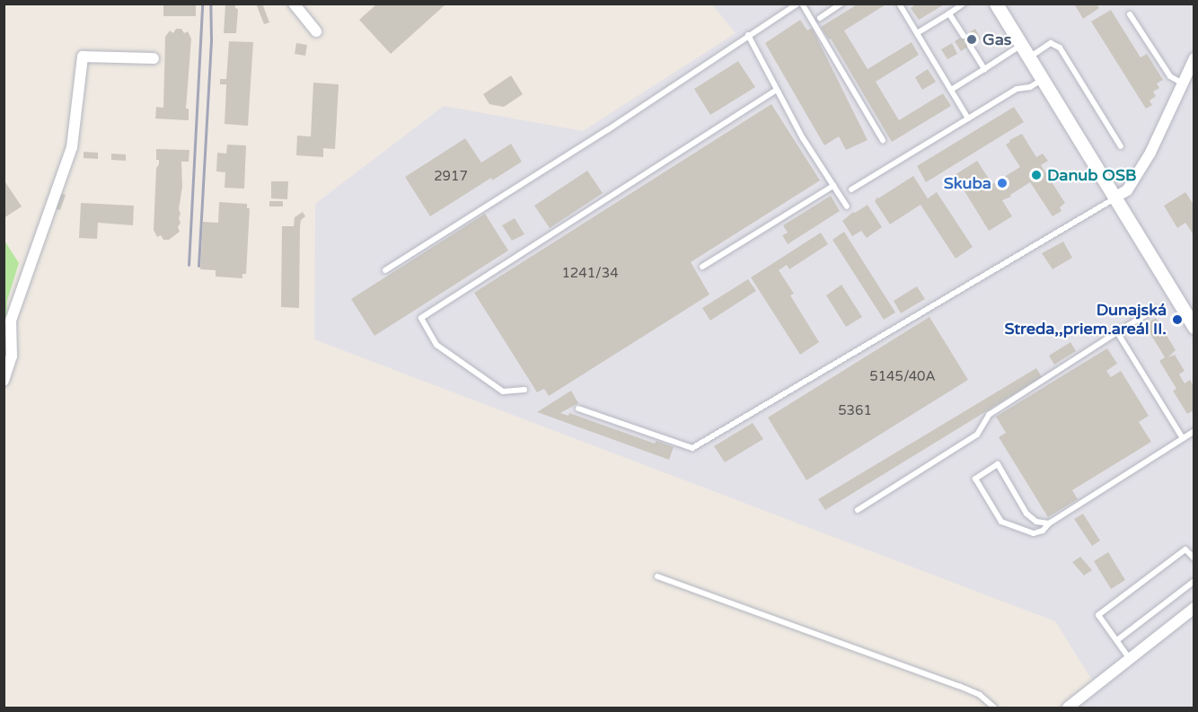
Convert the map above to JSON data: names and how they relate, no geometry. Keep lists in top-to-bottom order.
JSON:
{
  "places": [
    "Gas",
    "Danub OSB",
    "Skuba",
    "Dunajská Streda,,priem.areál II."
  ],
  "house_numbers": [
    "2917",
    "1241/34",
    "5145/40A",
    "5361"
  ]
}
